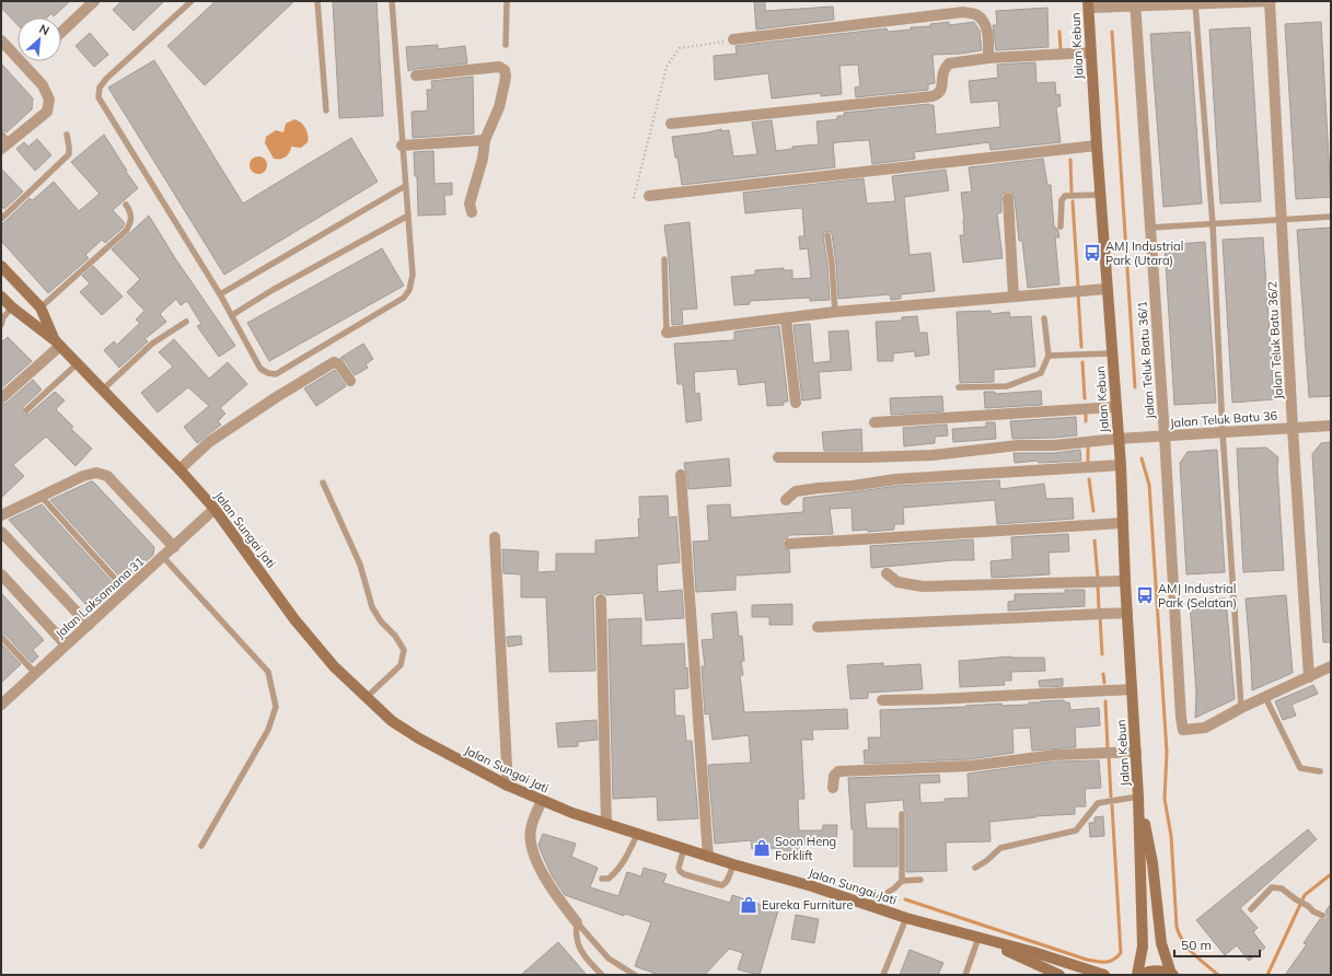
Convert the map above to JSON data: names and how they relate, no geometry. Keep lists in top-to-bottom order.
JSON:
{
  "streets": {
    "main road": ["Jalan Kebun", "Jalan Sungai Jati"],
    "street": [
      "Jalan Teluk Batu 36/2",
      "Jalan Teluk Batu 36/1",
      "Jalan Teluk Batu 36",
      "Jalan Laksamana 31"
    ]
  },
  "crossings": [
    ["Jalan Kebun", "Jalan Teluk Batu 36"],
    ["Jalan Teluk Batu 36/2", "Jalan Teluk Batu 36"],
    ["Jalan Teluk Batu 36/1", "Jalan Teluk Batu 36"],
    ["Jalan Sungai Jati", "Jalan Laksamana 31"]
  ],
  "places": {
    "bus stop": ["AMJ Industrial Park (Utara)", "AMJ Industrial Park (Selatan)"],
    "shop": ["Soon Heng Forklift", "Eureka Furniture"]
  },
  "scale_bar": "50 m",
  "north": "top right"
}
